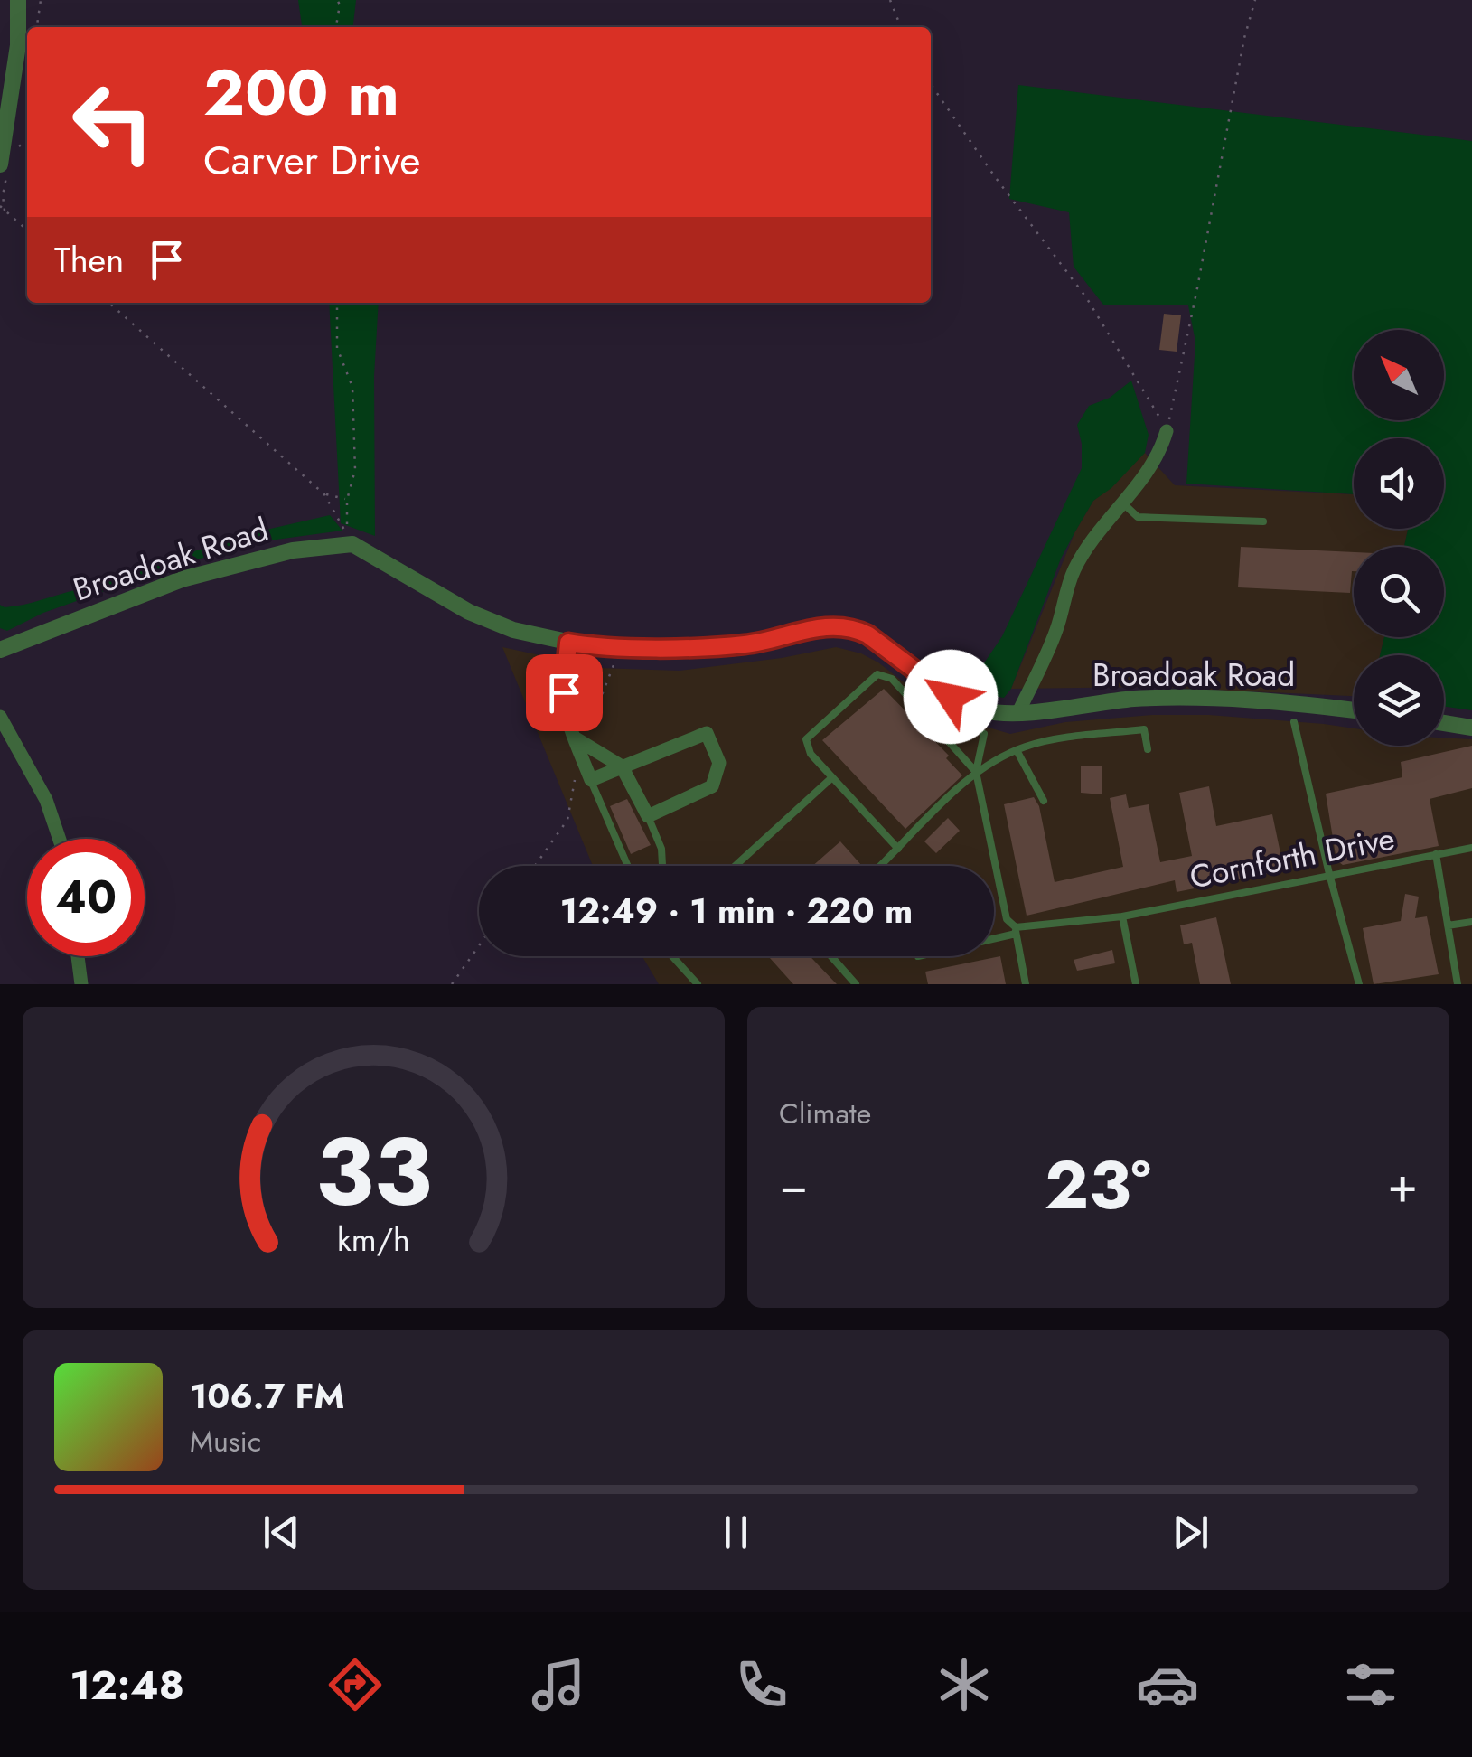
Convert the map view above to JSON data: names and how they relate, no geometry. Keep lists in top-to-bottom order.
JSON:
{
  "streets": {
    "street": ["Broadoak Road"],
    "lane": ["Cornforth Drive"]
  },
  "north": "top left",
  "page": {
    "turn": ["200 m", "Carver Drive"],
    "then": "Then",
    "limit": "40",
    "trip": "12:49 · 1 min · 220 m",
    "tile": "Climate",
    "heat": ["−", "23°", "+"],
    "song": ["106.7 FM", "Music"],
    "tabs": "12:48",
    "gauge": ["33", "km/h"]
  }
}
